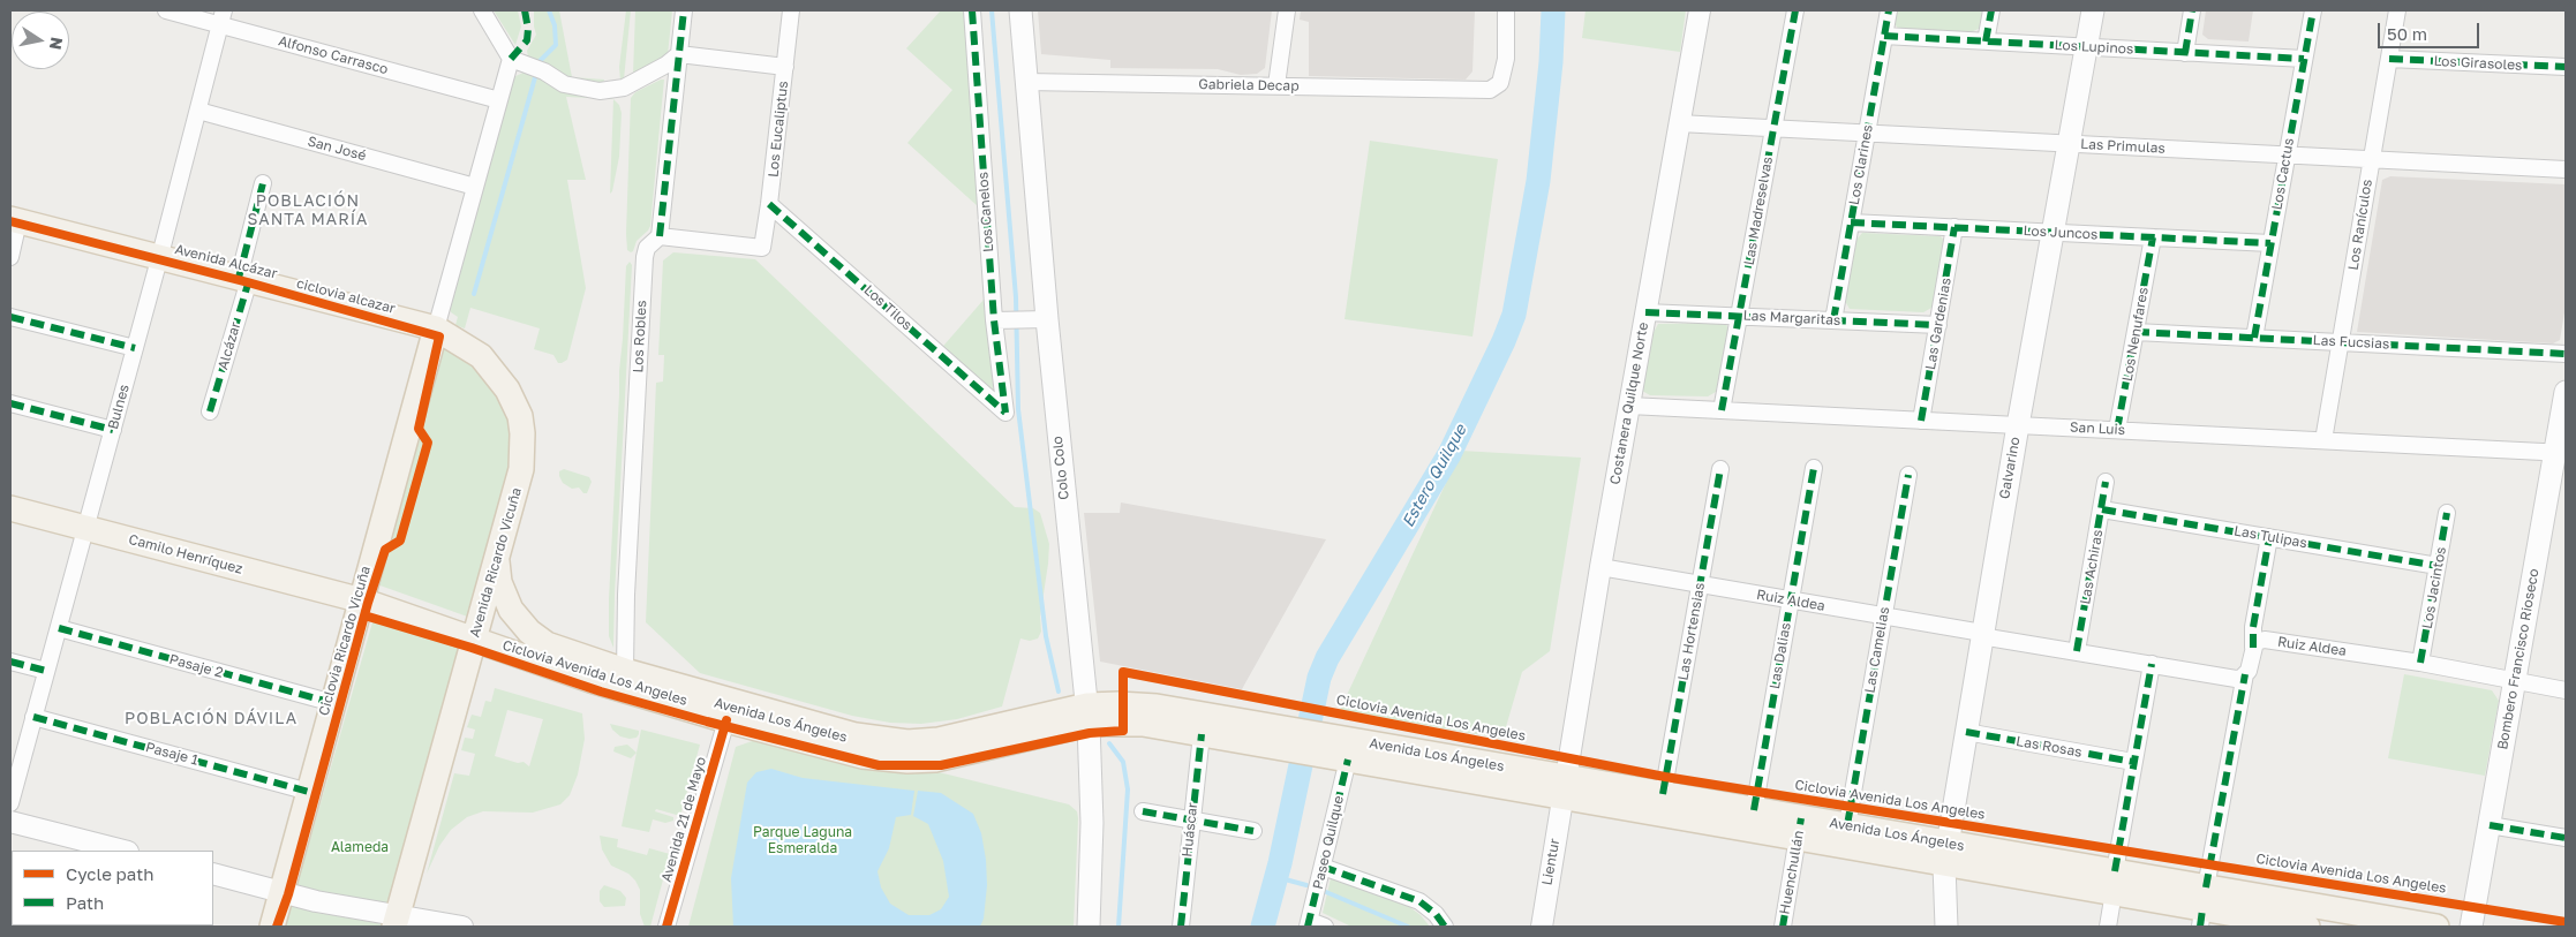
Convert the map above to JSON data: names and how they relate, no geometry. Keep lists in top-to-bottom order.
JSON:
{
  "streets": {
    "main road": [
      "Avenida Alcázar",
      "Colo Colo",
      "Galvarino",
      "Camilo Henríquez",
      "Avenida Ricardo Vicuña",
      "Bombero Francisco Rioseco",
      "Avenida Los Ángeles"
    ],
    "street": [
      "Los Lupinos",
      "Alfonso Carrasco",
      "Los Girasoles",
      "Gabriela Decap",
      "Los Eucaliptus",
      "Las Primulas",
      "San José",
      "Los Clarines",
      "Los Cactus",
      "Las Madreselvas",
      "Los Canelos",
      "Los Ranículos",
      "Los Juncos",
      "Los Tilos",
      "Las Margaritas",
      "Las Gardenias",
      "Los Nenufares",
      "Los Robles",
      "Las Fucsias",
      "Alcázar",
      "Costanera Quilque Norte",
      "Bulnes",
      "San Luis",
      "Las Tulipas",
      "Las Achiras",
      "Los Jacintos",
      "Ruiz Aldea",
      "Las Hortensias",
      "Las Camelias",
      "Las Dalias",
      "Pasaje 2",
      "Las Rosas",
      "Pasaje 1",
      "Avenida 21 de Mayo",
      "Huáscar",
      "Paseo Quilque",
      "Lientur",
      "Huenchullán"
    ],
    "cycle path": ["ciclovia alcazar", "Ciclovia Ricardo Vicuña"]
  },
  "crossings": [
    ["Los Lupinos", "Los Clarines"],
    ["Los Lupinos", "Los Cactus"],
    ["Los Lupinos", "Galvarino"],
    ["Alfonso Carrasco", "Bulnes"],
    ["Los Girasoles", "Los Ranículos"],
    ["Gabriela Decap", "Colo Colo"],
    ["Los Eucaliptus", "Los Tilos"],
    ["Los Eucaliptus", "Los Robles"],
    ["Las Primulas", "Los Clarines"],
    ["Las Primulas", "Los Cactus"],
    ["Las Primulas", "Las Madreselvas"],
    ["Las Primulas", "Los Ranículos"],
    ["Las Primulas", "Costanera Quilque Norte"],
    ["Las Primulas", "Galvarino"],
    ["San José", "Bulnes"],
    ["Los Clarines", "Los Juncos"],
    ["Los Clarines", "Las Margaritas"],
    ["Los Cactus", "Los Juncos"],
    ["Los Cactus", "Las Fucsias"],
    ["Las Madreselvas", "Las Margaritas"],
    ["Las Madreselvas", "San Luis"],
    ["Los Canelos", "Los Tilos"],
    ["Los Ranículos", "Las Fucsias"],
    ["Los Ranículos", "San Luis"],
    ["Los Juncos", "Las Gardenias"],
    ["Los Juncos", "Los Nenufares"],
    ["Los Juncos", "Galvarino"],
    ["Avenida Alcázar", "Alcázar"],
    ["Avenida Alcázar", "Bulnes"],
    ["Avenida Alcázar", "Avenida Ricardo Vicuña"],
    ["Las Margaritas", "Las Gardenias"],
    ["Las Margaritas", "Costanera Quilque Norte"],
    ["Las Gardenias", "San Luis"],
    ["Los Nenufares", "Las Fucsias"],
    ["Los Nenufares", "San Luis"],
    ["Los Robles", "Avenida Los Ángeles"],
    ["Costanera Quilque Norte", "San Luis"],
    ["Costanera Quilque Norte", "Ruiz Aldea"],
    ["Costanera Quilque Norte", "Avenida Los Ángeles"],
    ["Costanera Quilque Norte", "Lientur"],
    ["Bulnes", "Camilo Henríquez"],
    ["Bulnes", "Pasaje 2"],
    ["Bulnes", "Pasaje 1"],
    ["San Luis", "Galvarino"],
    ["San Luis", "Bombero Francisco Rioseco"],
    ["Colo Colo", "Avenida Los Ángeles"],
    ["Galvarino", "Ruiz Aldea"],
    ["Galvarino", "Avenida Los Ángeles"],
    ["Galvarino", "Las Rosas"],
    ["Las Tulipas", "Las Achiras"],
    ["Las Tulipas", "Los Jacintos"],
    ["Camilo Henríquez", "Avenida Los Ángeles"],
    ["Avenida Ricardo Vicuña", "Avenida Los Ángeles"],
    ["Las Achiras", "Ruiz Aldea"],
    ["Los Jacintos", "Ruiz Aldea"],
    ["Ruiz Aldea", "Las Hortensias"],
    ["Ruiz Aldea", "Las Camelias"],
    ["Ruiz Aldea", "Las Dalias"],
    ["Ruiz Aldea", "Bombero Francisco Rioseco"],
    ["Las Hortensias", "Avenida Los Ángeles"],
    ["Las Camelias", "Avenida Los Ángeles"],
    ["Las Dalias", "Avenida Los Ángeles"],
    ["Avenida Los Ángeles", "Avenida 21 de Mayo"],
    ["Avenida Los Ángeles", "Huáscar"],
    ["Avenida Los Ángeles", "Paseo Quilque"],
    ["Avenida Los Ángeles", "Lientur"],
    ["Avenida Los Ángeles", "Huenchullán"]
  ],
  "districts": ["POBLACIÓN SANTA MARÍA", "POBLACIÓN DÁVILA"],
  "water": ["Estero Quilque"],
  "parks": ["Parque Laguna Esmeralda", "Alameda"],
  "legend": ["Cycle path", "Path"],
  "scale_bar": "50 m",
  "north": "right"
}
